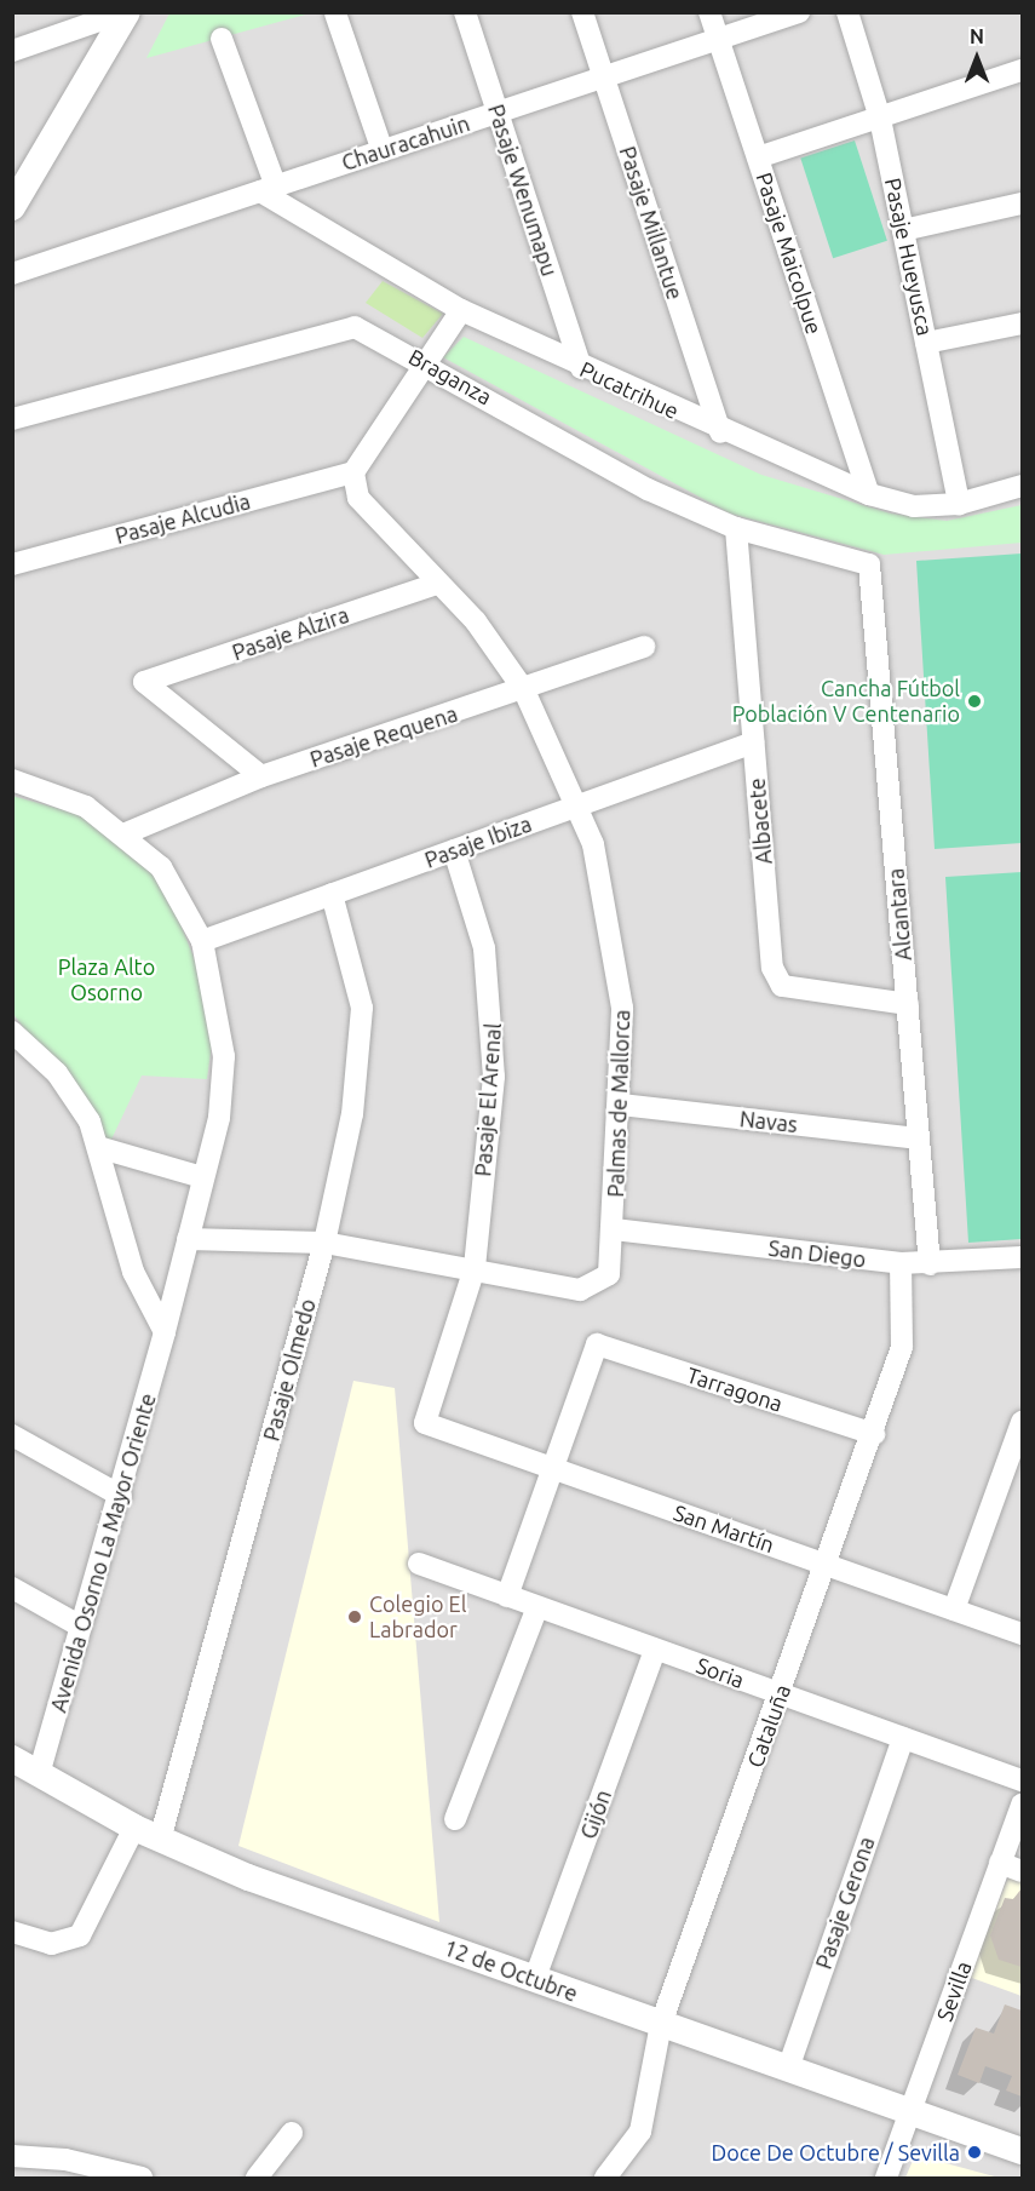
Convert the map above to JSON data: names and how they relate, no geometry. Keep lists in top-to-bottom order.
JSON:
{
  "streets": {
    "street": [
      "Chauracahuin",
      "Pasaje Wenumapu",
      "Pasaje Millantue",
      "Pasaje Maicolpue",
      "Pasaje Hueyusca",
      "Braganza",
      "Pucatrihue",
      "Pasaje Alcudia",
      "Pasaje Alzira",
      "Pasaje Requena",
      "Albacete",
      "Pasaje Ibiza",
      "Alcantara",
      "Pasaje El Arenal",
      "Palmas de Mallorca",
      "Navas",
      "San Diego",
      "Pasaje Olmedo",
      "Tarragona",
      "San Martín",
      "Avenida Osorno La Mayor Oriente",
      "Soria",
      "Cataluña",
      "Gijón",
      "Pasaje Gerona",
      "12 de Octubre",
      "Sevilla"
    ]
  },
  "crossings": [
    ["Chauracahuin", "Pasaje Wenumapu"],
    ["Chauracahuin", "Pasaje Millantue"],
    ["Chauracahuin", "Pasaje Maicolpue"],
    ["Chauracahuin", "Pucatrihue"],
    ["Pasaje Wenumapu", "Pucatrihue"],
    ["Pasaje Millantue", "Pucatrihue"],
    ["Pasaje Maicolpue", "Pucatrihue"],
    ["Pasaje Hueyusca", "Pucatrihue"],
    ["Braganza", "Albacete"],
    ["Braganza", "Alcantara"],
    ["Pasaje Alcudia", "Palmas de Mallorca"],
    ["Pasaje Alzira", "Pasaje Requena"],
    ["Pasaje Alzira", "Palmas de Mallorca"],
    ["Pasaje Requena", "Palmas de Mallorca"],
    ["Pasaje Requena", "Avenida Osorno La Mayor Oriente"],
    ["Albacete", "Pasaje Ibiza"],
    ["Albacete", "Alcantara"],
    ["Pasaje Ibiza", "Pasaje El Arenal"],
    ["Pasaje Ibiza", "Palmas de Mallorca"],
    ["Pasaje Ibiza", "Pasaje Olmedo"],
    ["Pasaje Ibiza", "Avenida Osorno La Mayor Oriente"],
    ["Alcantara", "Navas"],
    ["Alcantara", "San Diego"],
    ["Pasaje El Arenal", "Palmas de Mallorca"],
    ["Pasaje El Arenal", "San Martín"],
    ["Palmas de Mallorca", "Navas"],
    ["Palmas de Mallorca", "San Diego"],
    ["Palmas de Mallorca", "Pasaje Olmedo"],
    ["Palmas de Mallorca", "Avenida Osorno La Mayor Oriente"],
    ["San Diego", "Cataluña"],
    ["Pasaje Olmedo", "12 de Octubre"],
    ["Tarragona", "San Martín"],
    ["Tarragona", "Cataluña"],
    ["San Martín", "Cataluña"],
    ["Avenida Osorno La Mayor Oriente", "12 de Octubre"],
    ["Soria", "Cataluña"],
    ["Soria", "Gijón"],
    ["Soria", "Pasaje Gerona"],
    ["Cataluña", "12 de Octubre"],
    ["Gijón", "12 de Octubre"],
    ["Pasaje Gerona", "12 de Octubre"],
    ["12 de Octubre", "Sevilla"]
  ],
  "parks": ["Plaza Alto Osorno"],
  "places": ["Cancha Fútbol Población V Centenario", "Colegio El Labrador", "Doce De Octubre / Sevilla"],
  "north": "top"
}
